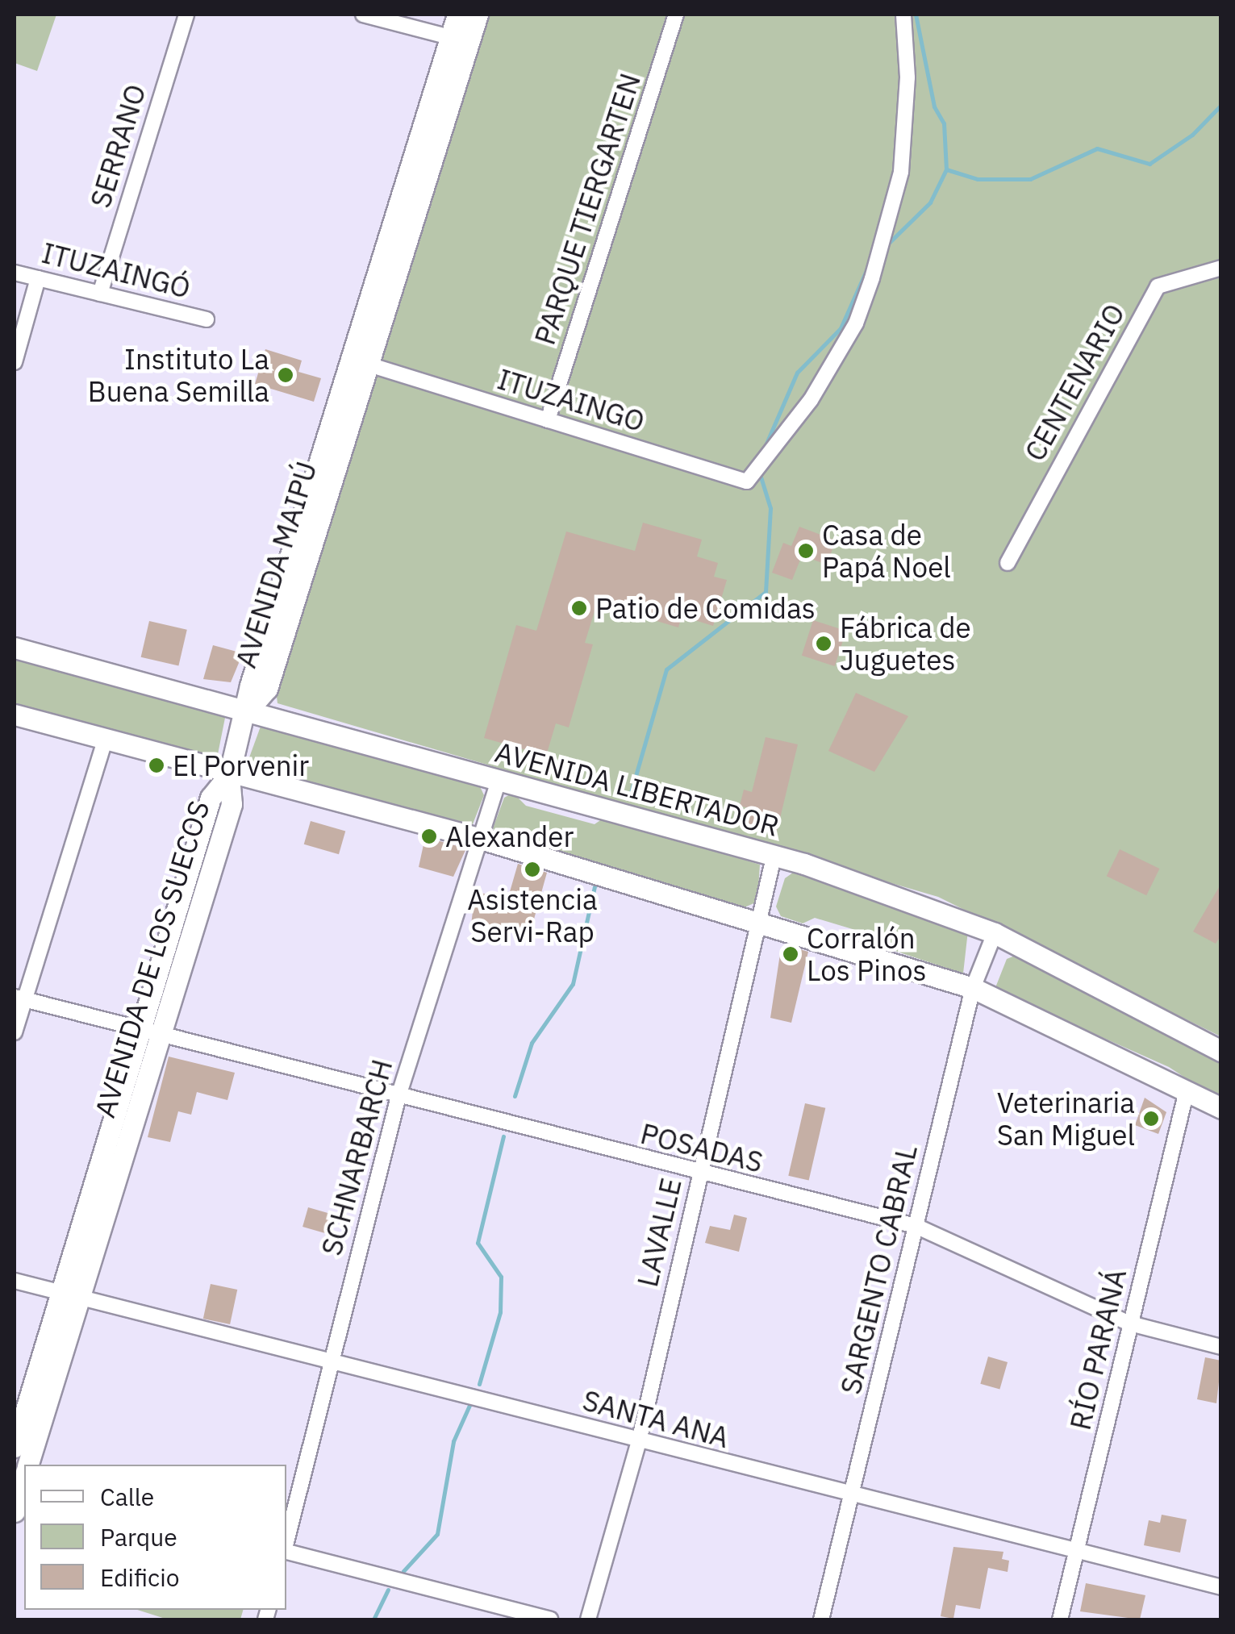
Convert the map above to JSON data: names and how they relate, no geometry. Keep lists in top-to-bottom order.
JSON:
{
  "streets": {
    "main road": ["AVENIDA MAIPÚ", "AVENIDA LIBERTADOR", "AVENIDA DE LOS SUECOS"],
    "street": [
      "SERRANO",
      "PARQUE TIERGARTEN",
      "ITUZAINGÓ",
      "CENTENARIO",
      "ITUZAINGO",
      "POSADAS",
      "SCHNARBARCH",
      "LAVALLE",
      "SARGENTO CABRAL",
      "RÍO PARANÁ",
      "SANTA ANA"
    ]
  },
  "crossings": [
    ["SERRANO", "ITUZAINGÓ"],
    ["PARQUE TIERGARTEN", "ITUZAINGO"],
    ["AVENIDA MAIPÚ", "AVENIDA LIBERTADOR"],
    ["AVENIDA MAIPÚ", "AVENIDA DE LOS SUECOS"],
    ["AVENIDA LIBERTADOR", "SCHNARBARCH"],
    ["AVENIDA LIBERTADOR", "LAVALLE"],
    ["AVENIDA LIBERTADOR", "SARGENTO CABRAL"],
    ["AVENIDA DE LOS SUECOS", "POSADAS"],
    ["AVENIDA DE LOS SUECOS", "SANTA ANA"],
    ["POSADAS", "SCHNARBARCH"],
    ["POSADAS", "LAVALLE"],
    ["POSADAS", "SARGENTO CABRAL"],
    ["POSADAS", "RÍO PARANÁ"],
    ["SCHNARBARCH", "SANTA ANA"],
    ["LAVALLE", "SANTA ANA"],
    ["SARGENTO CABRAL", "SANTA ANA"],
    ["RÍO PARANÁ", "SANTA ANA"]
  ],
  "places": [
    "Instituto La Buena Semilla",
    "Casa de Papá Noel",
    "Patio de Comidas",
    "Fábrica de Juguetes",
    "El Porvenir",
    "Alexander",
    "Asistencia Servi-Rap",
    "Corralón Los Pinos",
    "Veterinaria San Miguel"
  ],
  "legend": ["Calle", "Parque", "Edificio"]
}
